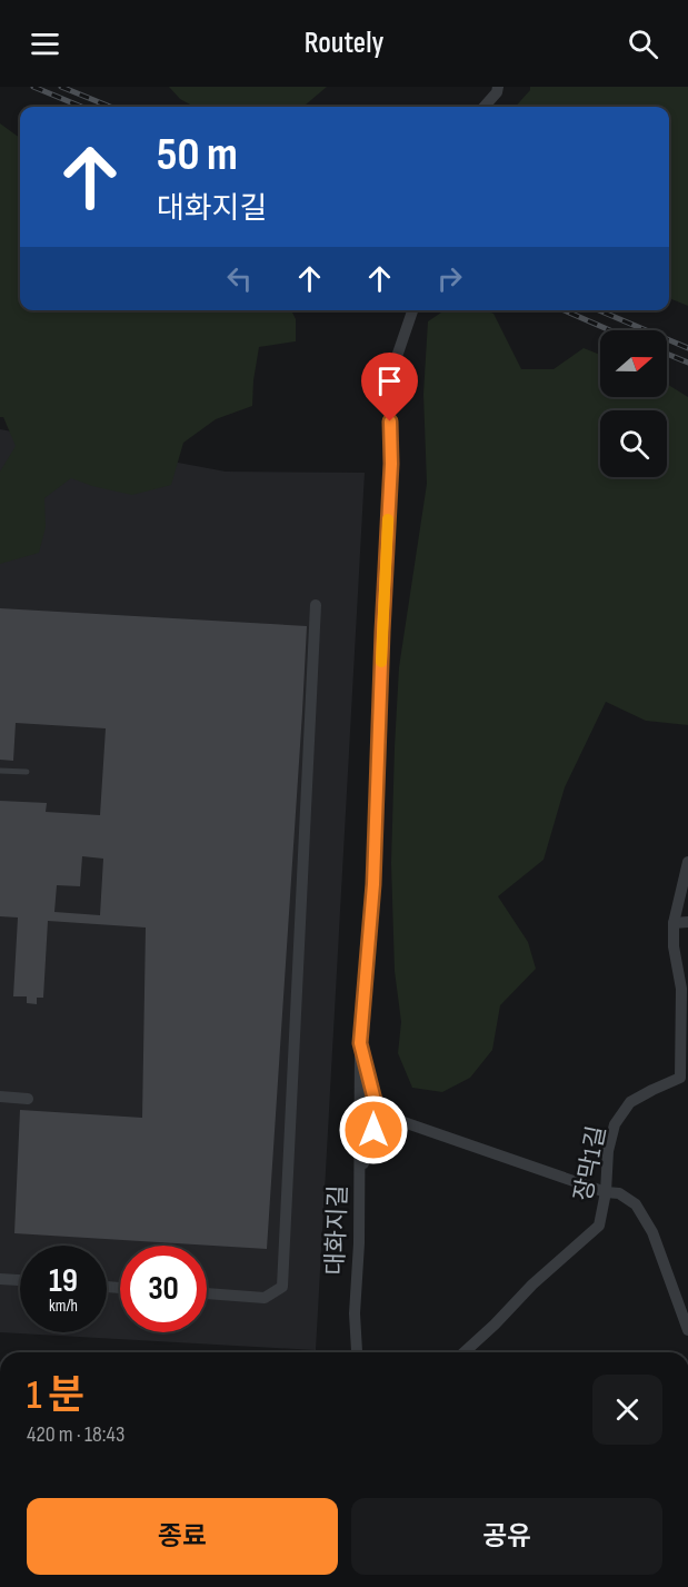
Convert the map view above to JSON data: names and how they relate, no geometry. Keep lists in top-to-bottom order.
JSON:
{
  "streets": {
    "street": ["장막1길", "대화지길"]
  },
  "north": "right",
  "page": {
    "header": "Routely",
    "turn": ["50 m", "대화지길"],
    "speed": "19 km/h",
    "limit": "30",
    "heading": ["1 분", "420 m · 18:43"],
    "buttons": ["종료", "공유"]
  }
}
